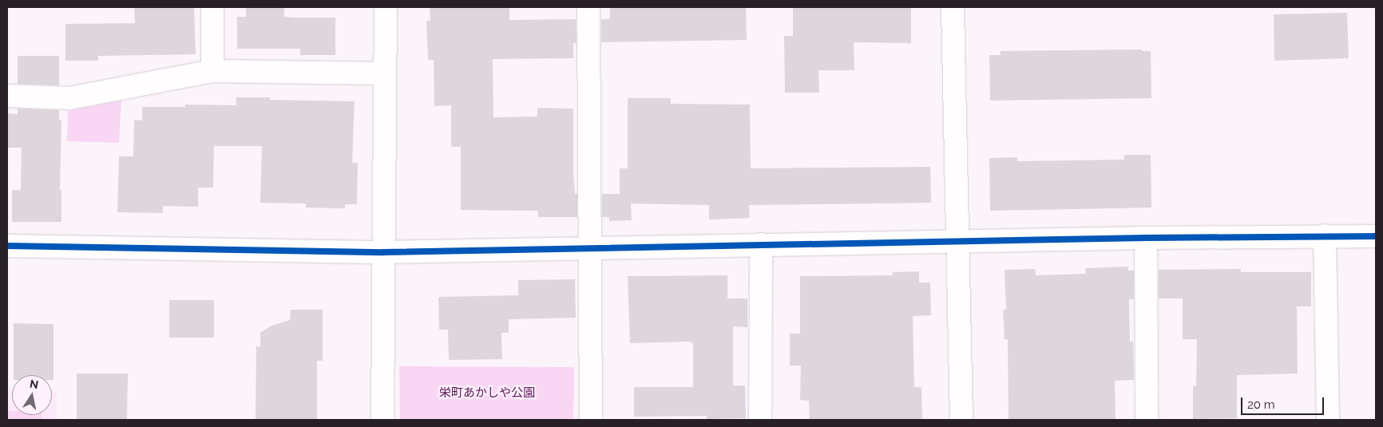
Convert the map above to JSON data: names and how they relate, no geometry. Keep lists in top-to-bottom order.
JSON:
{
  "parks": ["栄町あかしや公園"],
  "scale_bar": "20 m",
  "north": "top"
}
